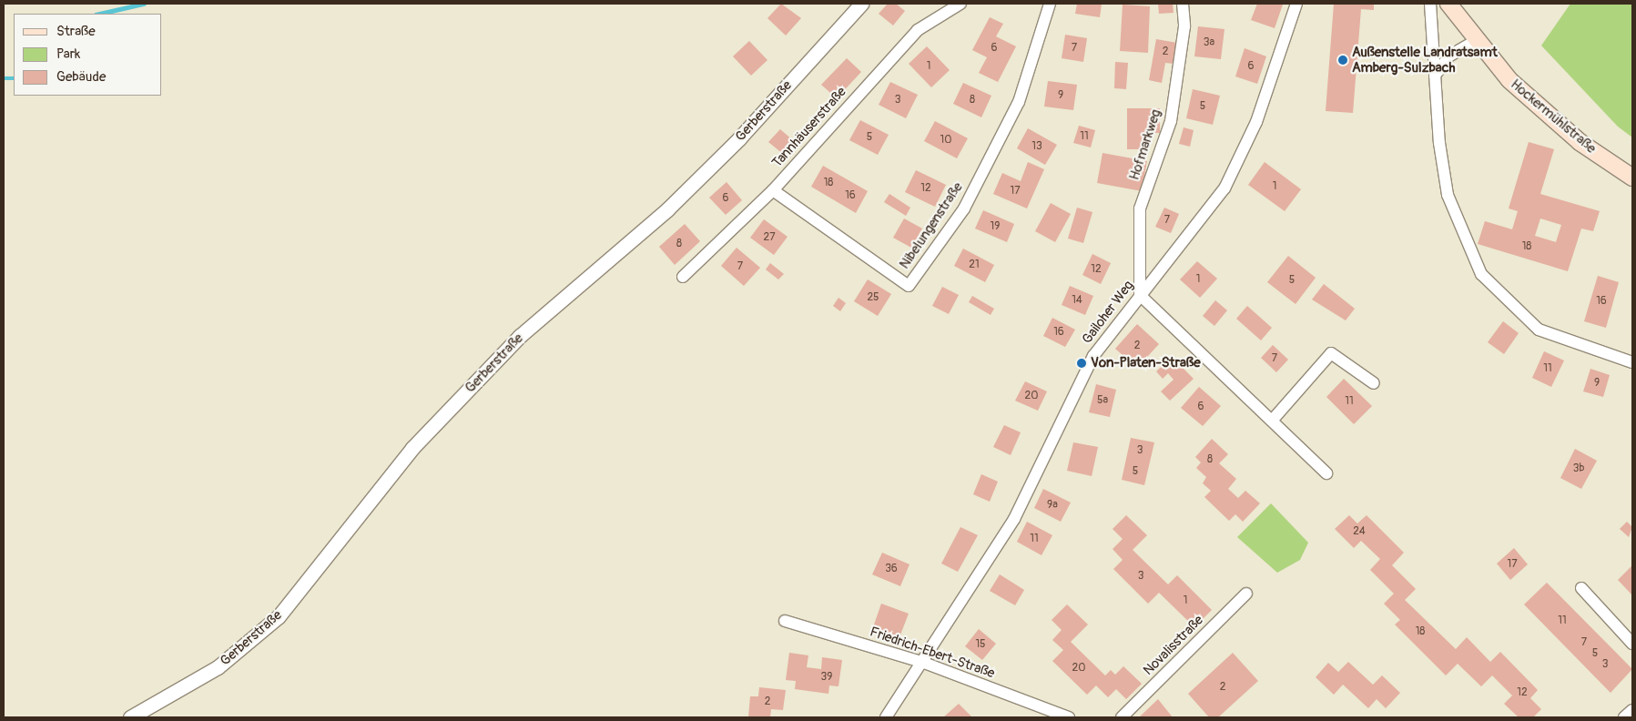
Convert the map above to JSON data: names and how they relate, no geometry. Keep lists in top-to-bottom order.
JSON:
{
  "streets": {
    "main road": ["Hockermühlstraße"],
    "street": [
      "Gerberstraße",
      "Tannhäuserstraße",
      "Hofmarkweg",
      "Nibelungenstraße",
      "Gailoher Weg",
      "Novalisstraße",
      "Friedrich-Ebert-Straße"
    ]
  },
  "crossings": [
    ["Tannhäuserstraße", "Nibelungenstraße"],
    ["Hofmarkweg", "Gailoher Weg"],
    ["Gailoher Weg", "Friedrich-Ebert-Straße"]
  ],
  "places": ["Außenstelle Landratsamt Amberg-Sulzbach", "Von-Platen-Straße"],
  "house_numbers": [
    "3a",
    "6",
    "7",
    "2",
    "1",
    "6",
    "9",
    "3",
    "8",
    "5",
    "11",
    "5",
    "10",
    "13",
    "18",
    "1",
    "12",
    "17",
    "16",
    "6",
    "7",
    "19",
    "27",
    "8",
    "18",
    "21",
    "7",
    "12",
    "1",
    "5",
    "25",
    "14",
    "16",
    "16",
    "2",
    "7",
    "11",
    "9",
    "20",
    "5a",
    "11",
    "6",
    "3",
    "8",
    "3b",
    "5",
    "9a",
    "24",
    "11",
    "17",
    "36",
    "3",
    "1",
    "11",
    "18",
    "7",
    "15",
    "5",
    "3",
    "20",
    "39",
    "2",
    "12",
    "2"
  ],
  "legend": ["Straße", "Park", "Gebäude"]
}
